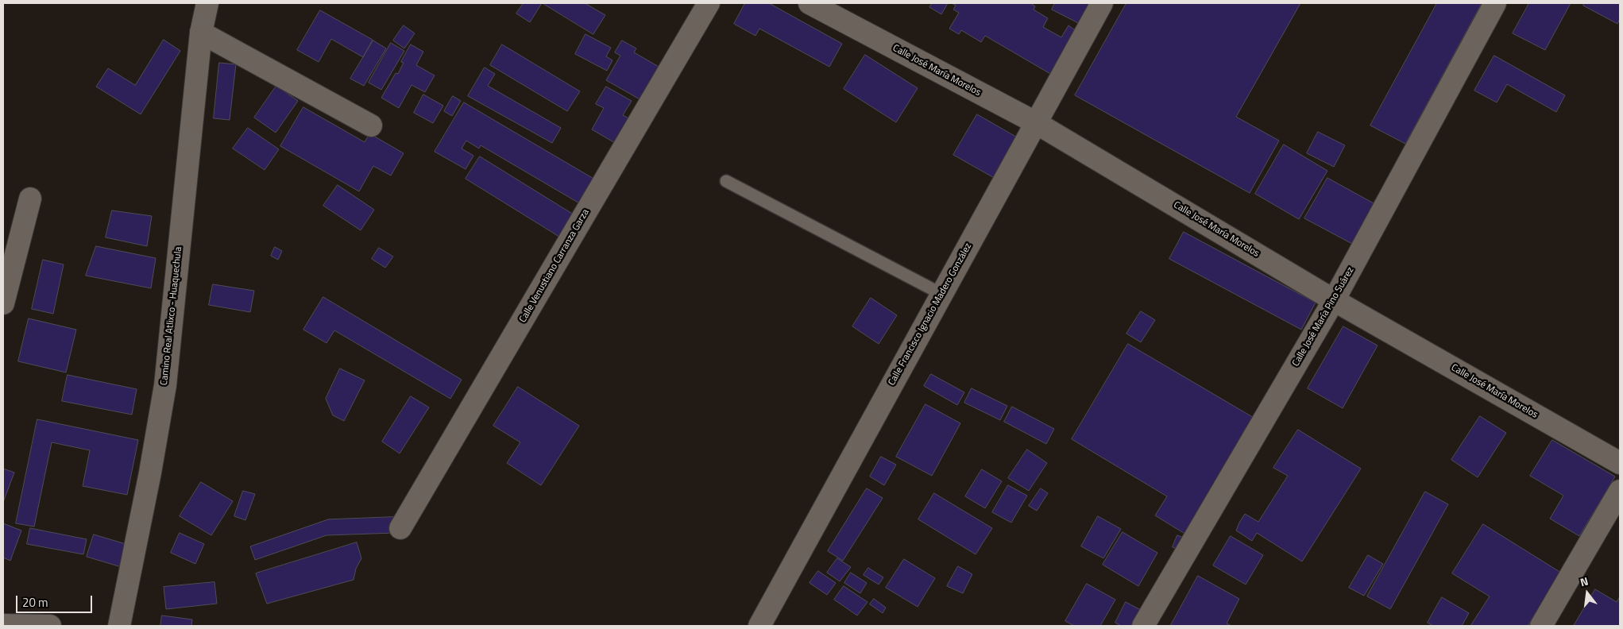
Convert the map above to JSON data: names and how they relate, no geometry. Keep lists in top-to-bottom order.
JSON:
{
  "streets": {
    "street": [
      "Calle José María Morelos",
      "Calle Venustiano Carranza Garza",
      "Calle Francisco Ignacio Madero González",
      "Camino Real Atlixco - Huaquechula",
      "Calle José María Pino Suárez"
    ]
  },
  "crossings": [
    ["Calle José María Morelos", "Calle Francisco Ignacio Madero González"],
    ["Calle José María Morelos", "Calle José María Pino Suárez"]
  ],
  "scale_bar": "20 m",
  "north": "top"
}
